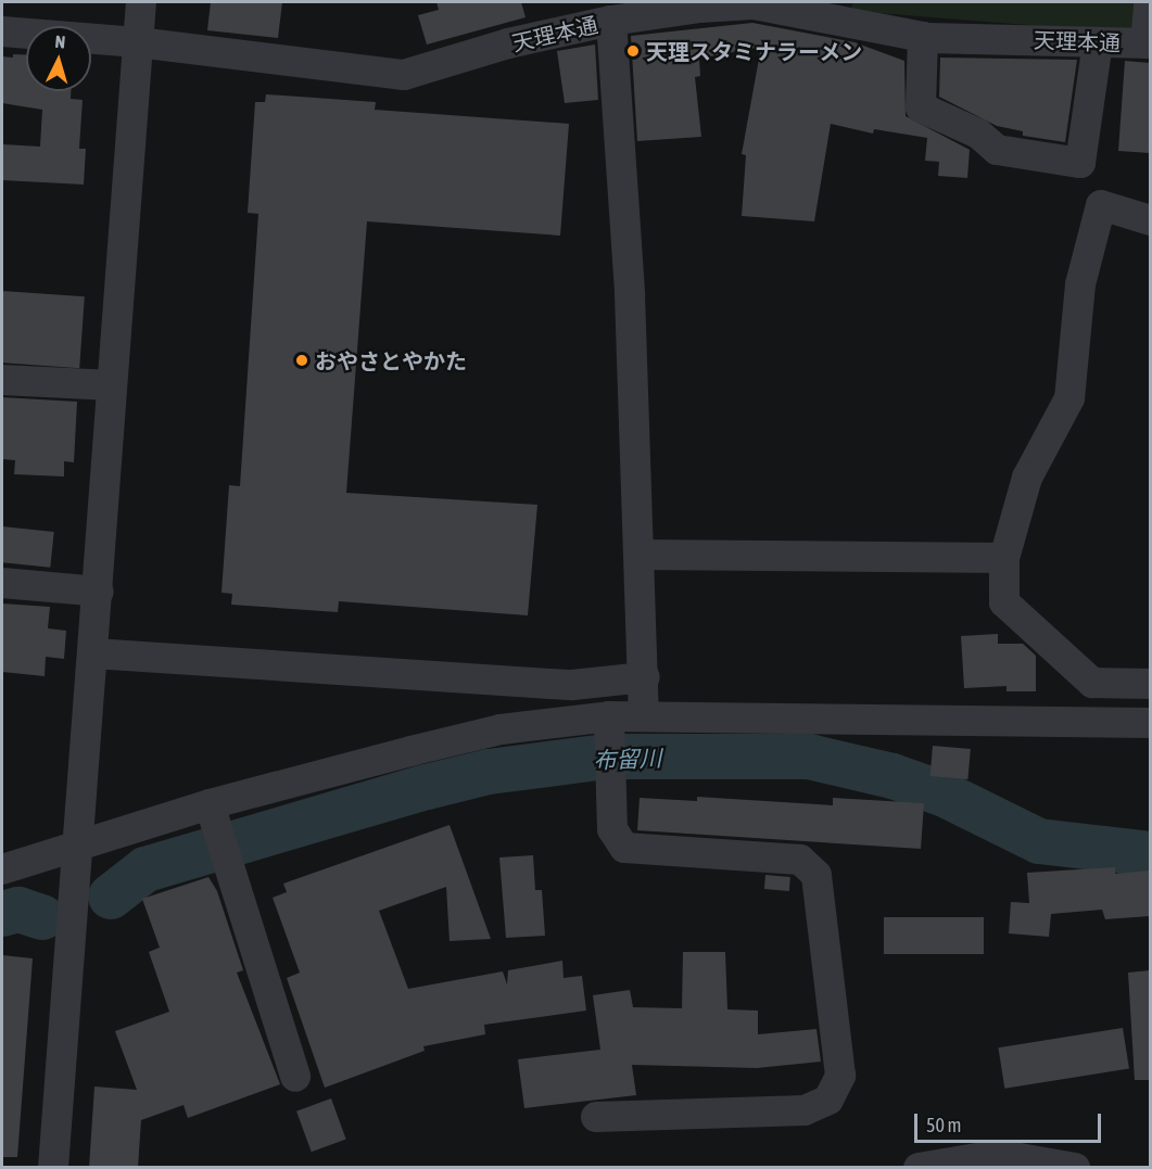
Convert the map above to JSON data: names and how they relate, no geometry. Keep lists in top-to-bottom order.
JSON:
{
  "streets": {
    "street": ["天理本通"]
  },
  "water": ["布留川"],
  "places": ["天理スタミナラーメン", "おやさとやかた"],
  "scale_bar": "50 m",
  "north": "top"
}
